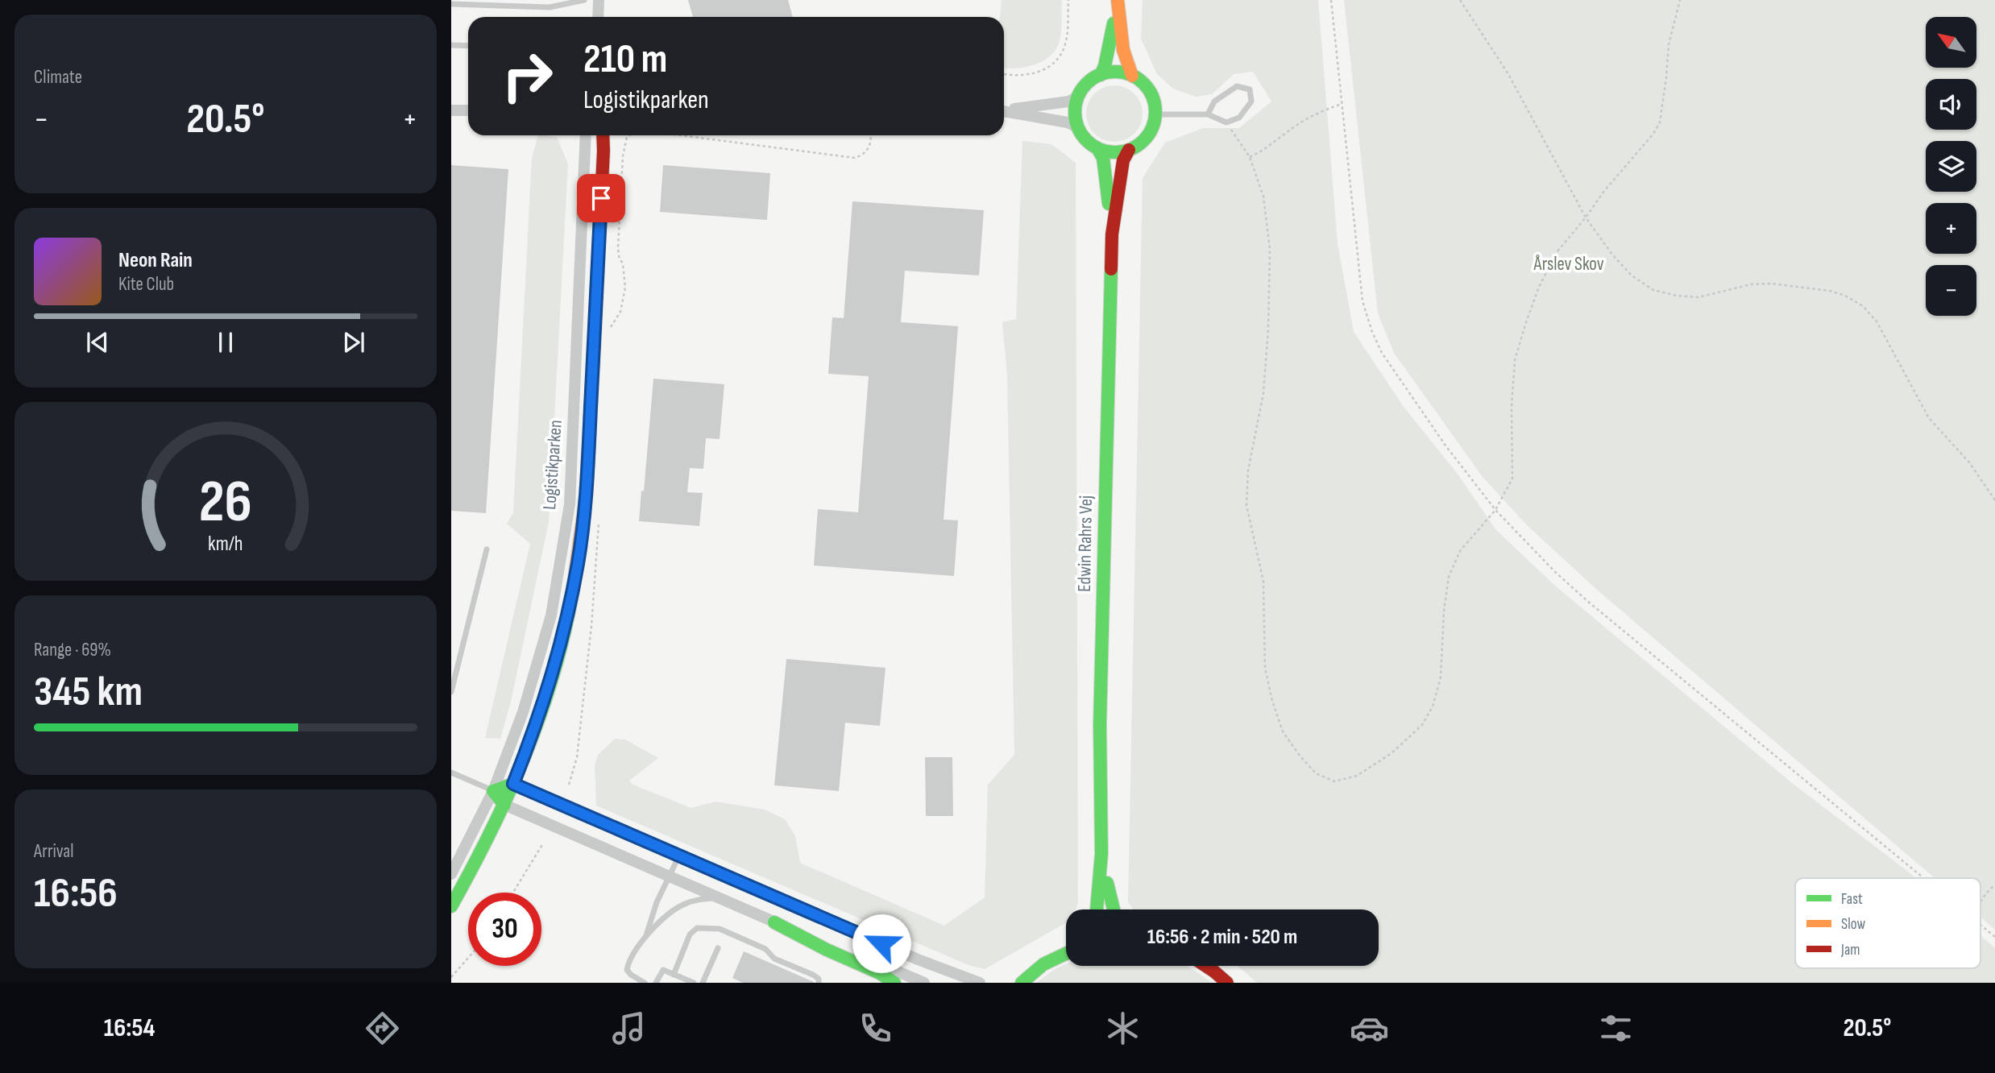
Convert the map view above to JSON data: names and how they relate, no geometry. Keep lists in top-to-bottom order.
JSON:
{
  "streets": {
    "main road": ["Logistikparken", "Edwin Rahrs Vej"]
  },
  "parks": ["Årslev Skov"],
  "legend": ["Fast", "Slow", "Jam"],
  "north": "top left",
  "page": {
    "tile": [
      "Climate",
      ["Range · 69%", "345 km"],
      ["Arrival", "16:56"]
    ],
    "map_buttons": ["+", "−"],
    "turn": ["210 m", "Logistikparken"],
    "heat": ["−", "20.5°", "+"],
    "song": ["Neon Rain", "Kite Club"],
    "limit": "30",
    "trip": "16:56 · 2 min · 520 m",
    "tabs": ["16:54", "20.5°"],
    "gauge": ["26", "km/h"]
  }
}
